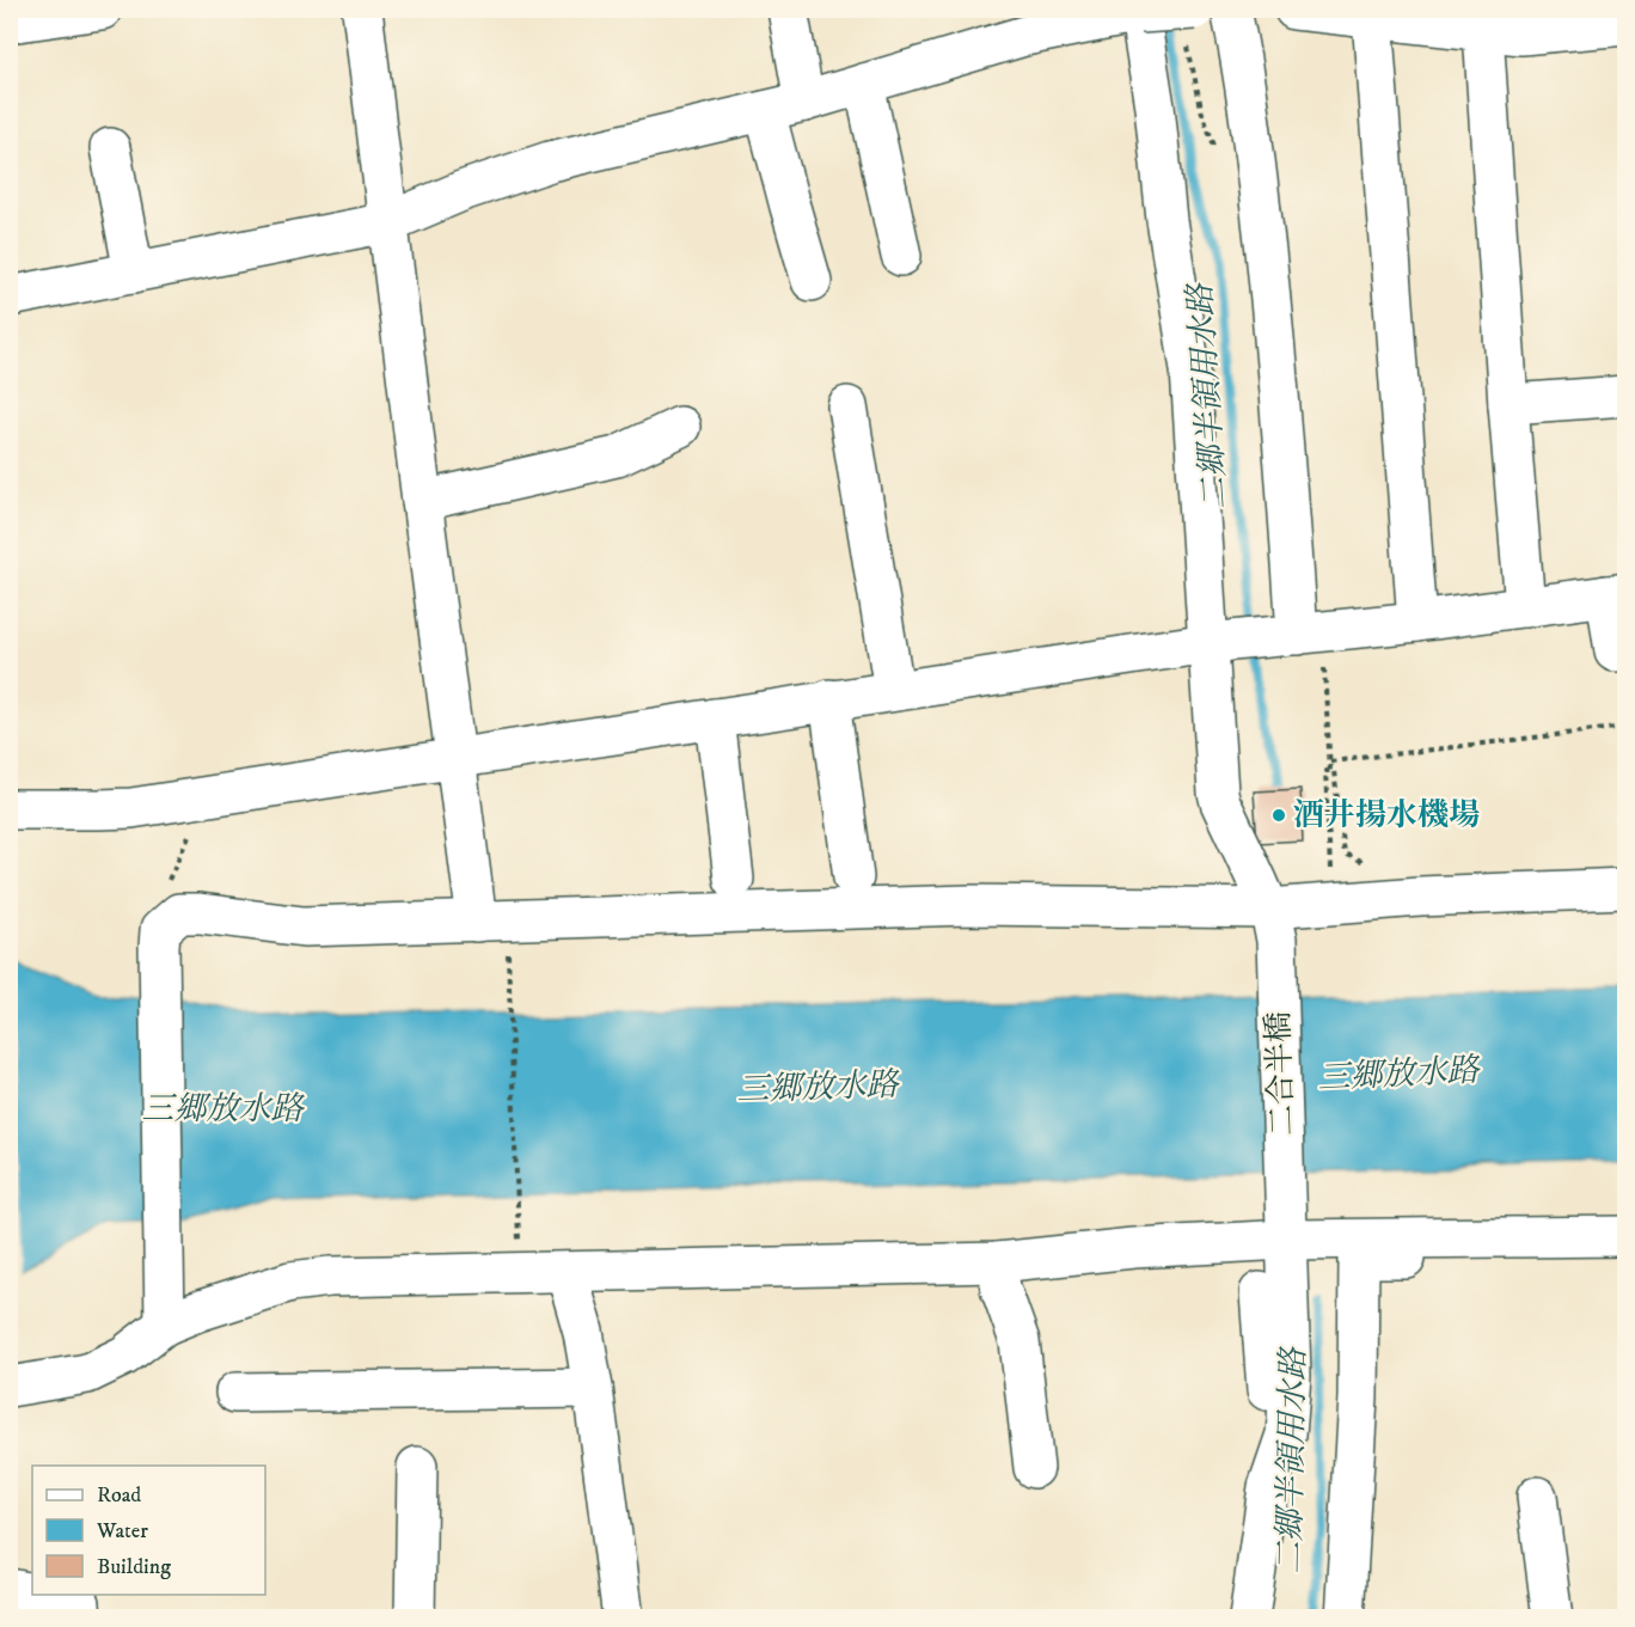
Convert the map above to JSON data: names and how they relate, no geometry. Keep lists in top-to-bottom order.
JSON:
{
  "streets": {
    "street": ["二合半橋"]
  },
  "water": ["二郷半領用水路", "三郷放水路"],
  "places": ["酒井揚水機場"],
  "legend": ["Road", "Water", "Building"]
}
